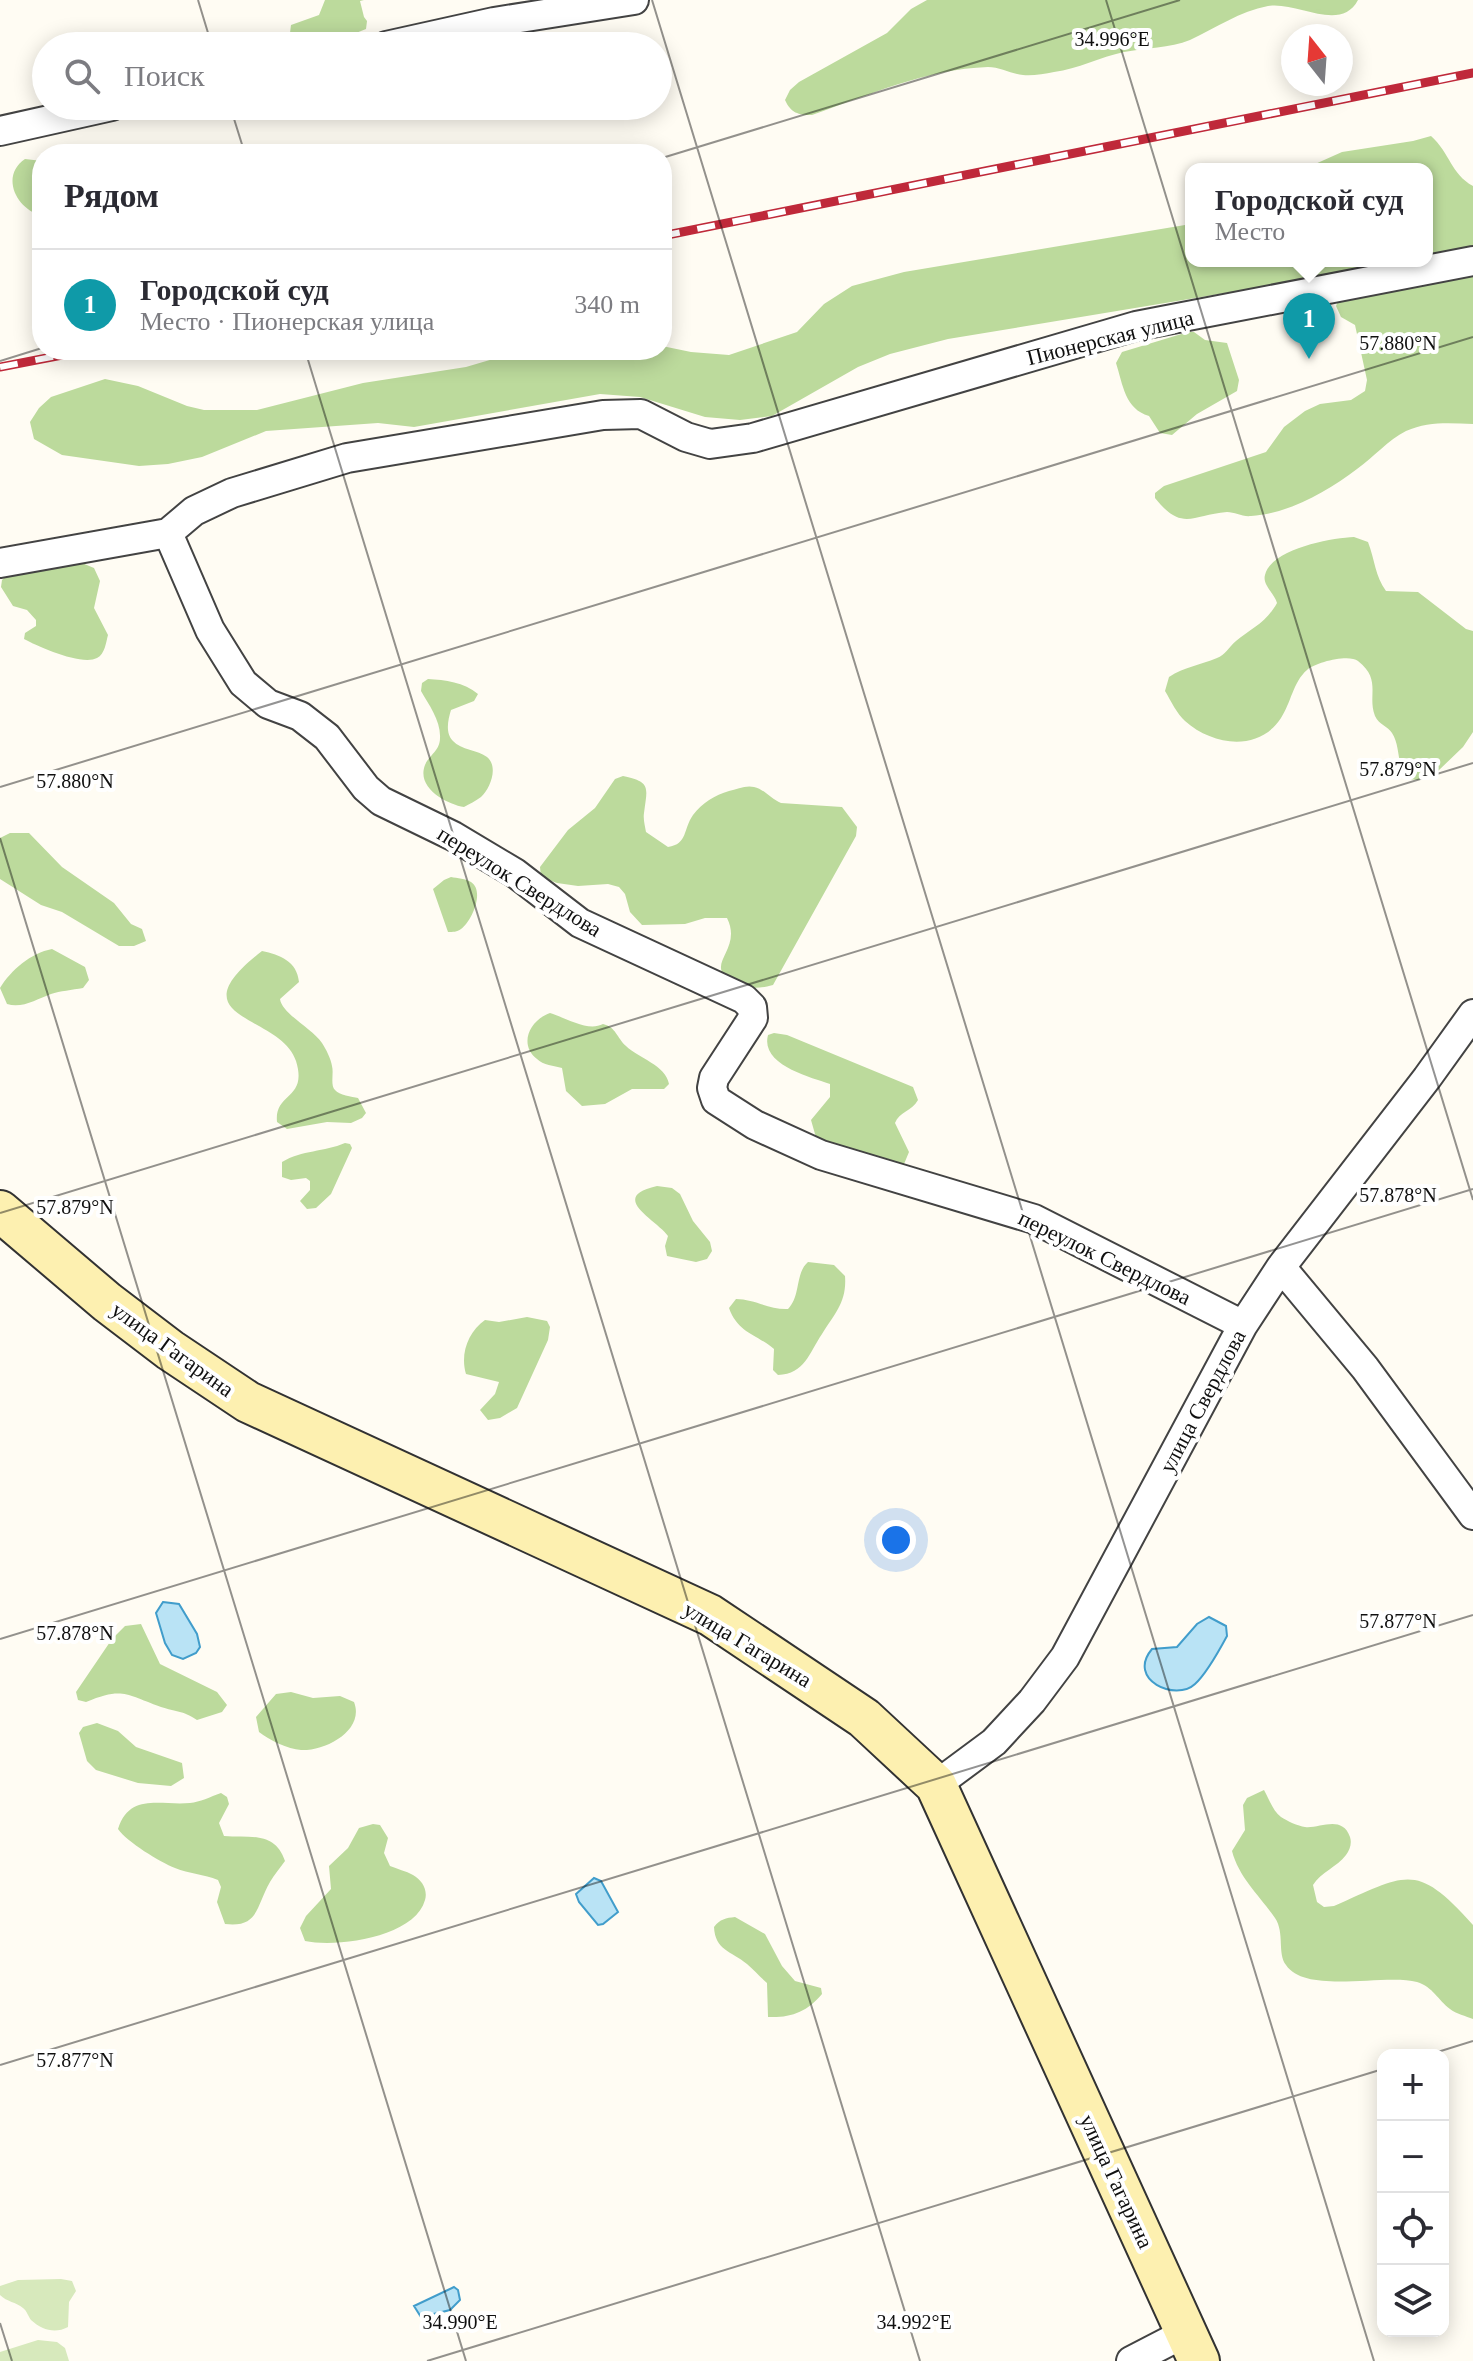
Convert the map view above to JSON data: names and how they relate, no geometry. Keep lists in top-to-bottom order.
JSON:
{
  "streets": {
    "main road": ["улица Гагарина"],
    "street": ["Пионерская улица", "переулок Свердлова", "улица Свердлова"]
  },
  "crossings": [
    ["Пионерская улица", "переулок Свердлова"],
    ["переулок Свердлова", "улица Свердлова"],
    ["улица Гагарина", "улица Свердлова"]
  ],
  "north": "top",
  "page": {
    "search": "Поиск",
    "heading": "Рядом",
    "popup": ["Городской суд", "Место"],
    "list": [
      {
        "mark": "1",
        "name": "Городской суд",
        "note": "Место · Пионерская улица",
        "value": "340 m"
      }
    ],
    "pins": "1",
    "map_buttons": ["+", "−"]
  },
  "coordinates": [
    "34.996°E",
    "57.880°N",
    "57.879°N",
    "57.878°N",
    "57.877°N",
    "34.990°E",
    "34.992°E"
  ]
}
